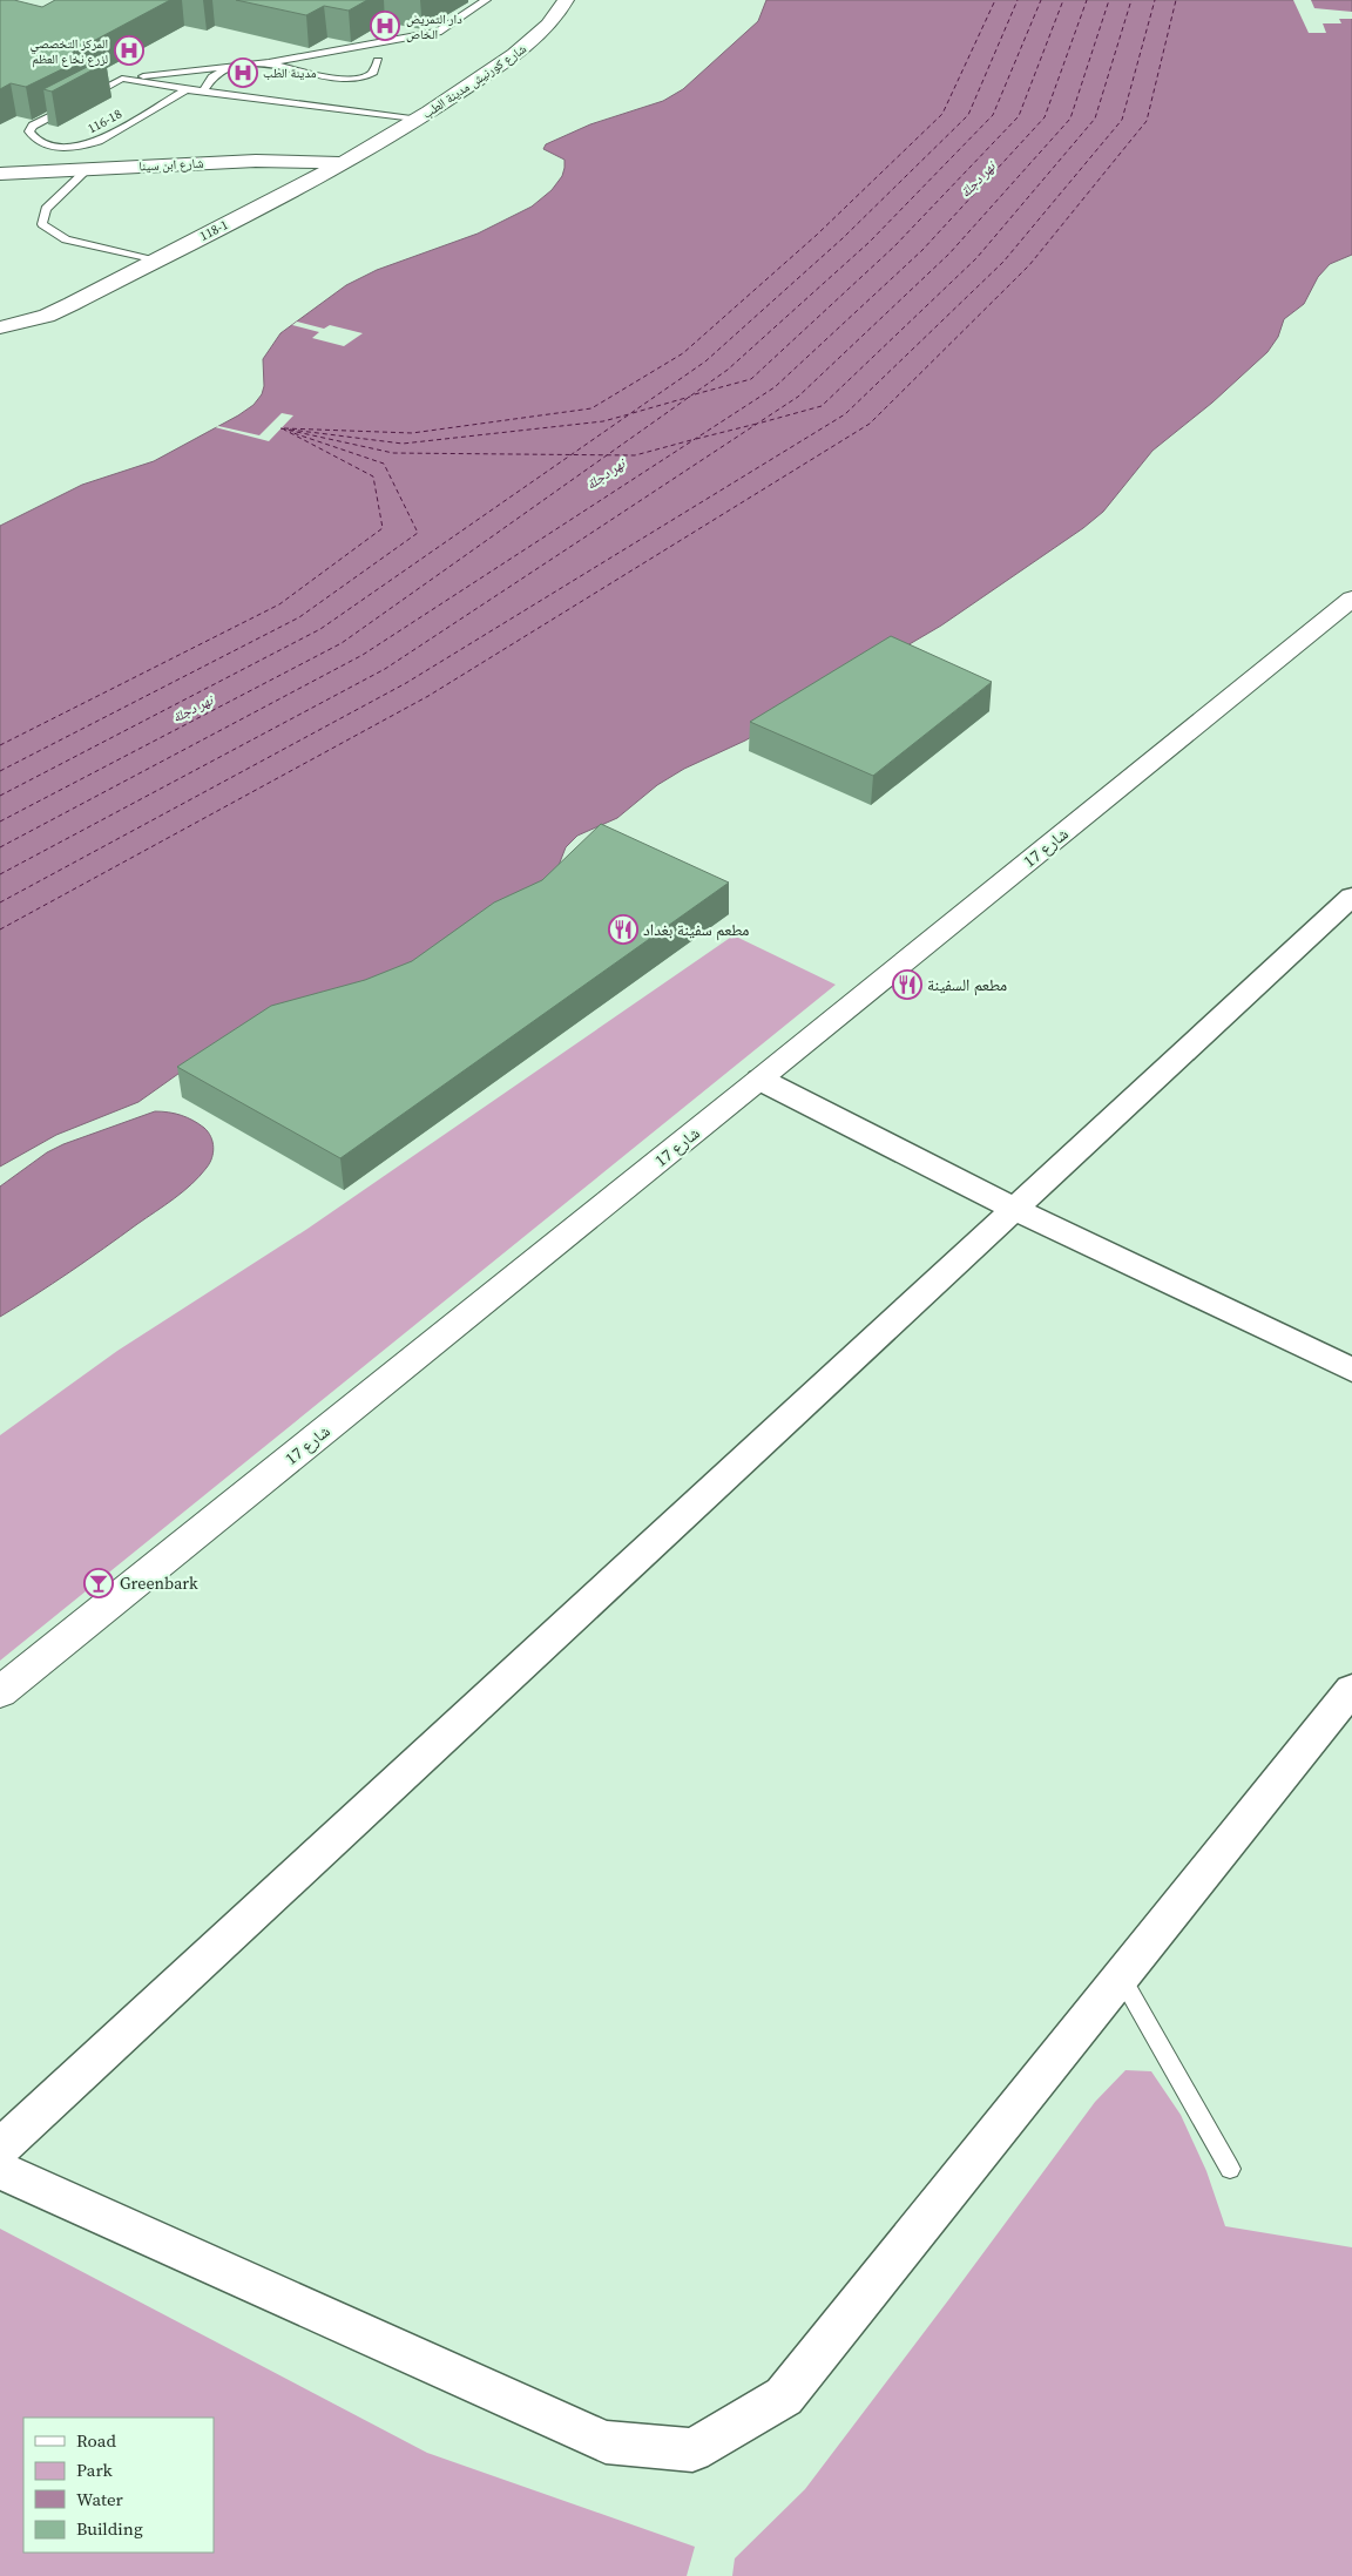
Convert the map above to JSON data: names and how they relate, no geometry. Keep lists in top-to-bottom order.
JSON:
{
  "streets": {
    "street": [
      "شارع كورنيش مدينة الطب",
      "شارع ابن سينا",
      "118-1",
      "شارع 17"
    ],
    "lane": ["116-18"]
  },
  "crossings": [
    ["شارع كورنيش مدينة الطب", "118-1"],
    ["شارع ابن سينا", "118-1"]
  ],
  "water": ["نهر دجلة"],
  "places": {
    "hospital": ["دار التمريض الخاص", "المركز التخصصي لزرع نخاع العظم", "مدينة الطب"],
    "restaurant": ["مطعم سفينة بغداد", "مطعم السفينة"],
    "bar": ["Greenbark"]
  },
  "legend": [
    "Road",
    "Park",
    "Water",
    "Building"
  ]
}
